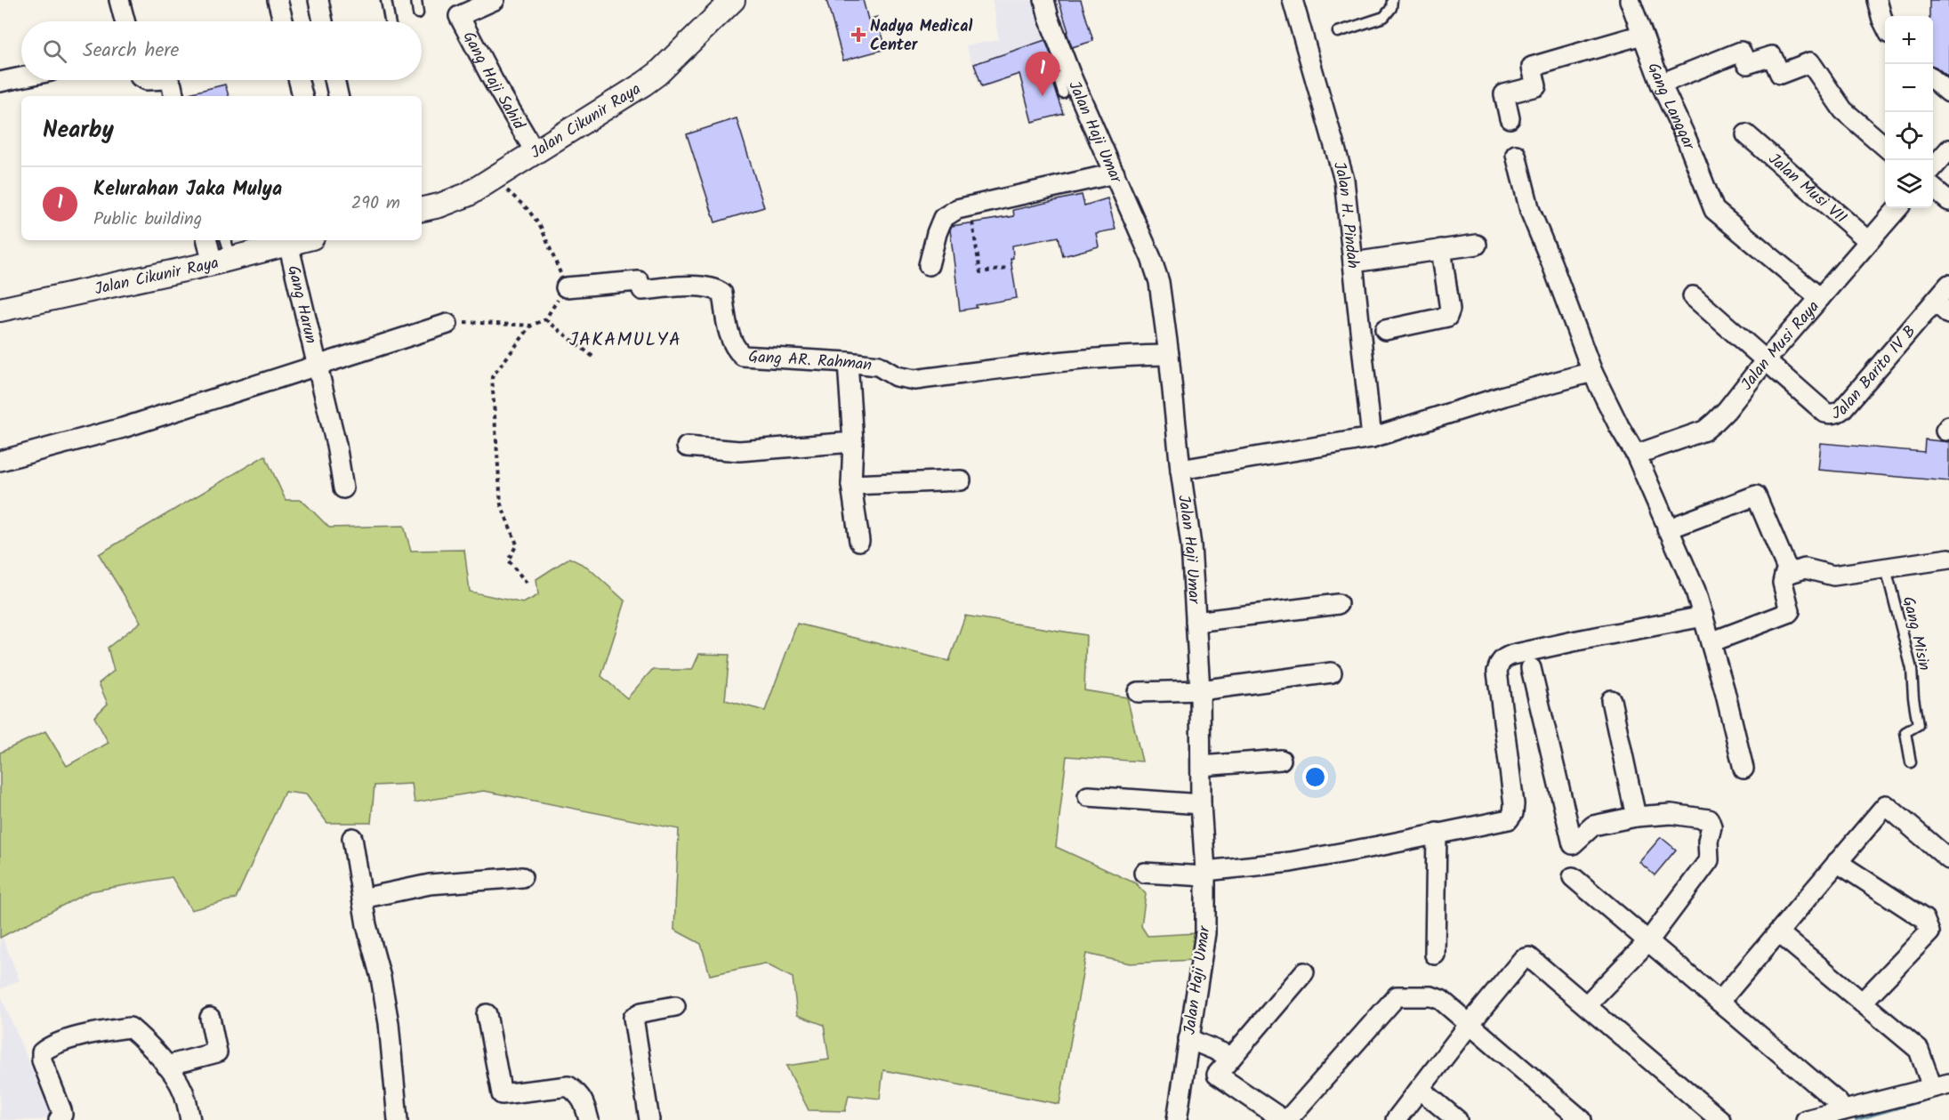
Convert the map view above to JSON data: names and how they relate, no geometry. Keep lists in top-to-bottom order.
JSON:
{
  "streets": {
    "street": [
      "Gang Haji Sahid",
      "Gang Langgar",
      "Jalan Cikunir Raya",
      "Jalan Haji Umar",
      "Jalan Musi VII",
      "Jalan H. Pindah",
      "Gang Harun",
      "Jalan Musi Raya",
      "Gang AR. Rahman",
      "Jalan Barito IV B"
    ],
    "lane": ["Gang Misin"]
  },
  "crossings": [
    ["Gang Haji Sahid", "Jalan Cikunir Raya"],
    ["Gang Langgar", "Jalan Musi Raya"],
    ["Jalan Cikunir Raya", "Gang Harun"],
    ["Jalan Haji Umar", "Gang AR. Rahman"],
    ["Jalan Musi VII", "Jalan Musi Raya"],
    ["Jalan Musi Raya", "Jalan Barito IV B"]
  ],
  "districts": ["JAKAMULYA"],
  "places": {
    "health": ["Nadya Medical Center"]
  },
  "page": {
    "map_buttons": ["+", "−"],
    "search": "Search here",
    "pins": "1",
    "heading": "Nearby",
    "list": [
      {
        "mark": "1",
        "name": "Kelurahan Jaka Mulya",
        "note": "Public building",
        "value": "290 m"
      }
    ]
  }
}
